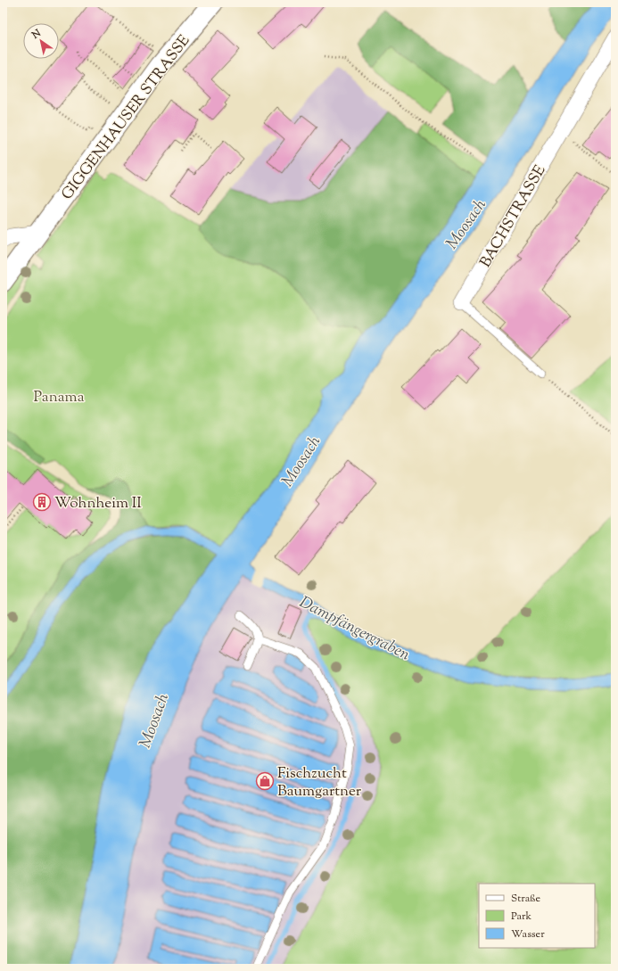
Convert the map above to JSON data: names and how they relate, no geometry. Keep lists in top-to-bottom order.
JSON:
{
  "streets": {
    "main road": ["GIGGENHAUSER STRASSE"],
    "street": ["BACHSTRASSE"]
  },
  "water": ["Moosach", "Dampfängergraben"],
  "parks": ["Panama"],
  "places": {
    "building": ["Wohnheim II"],
    "shop": ["Fischzucht Baumgartner"]
  },
  "legend": ["Straße", "Park", "Wasser"],
  "north": "top left"
}
